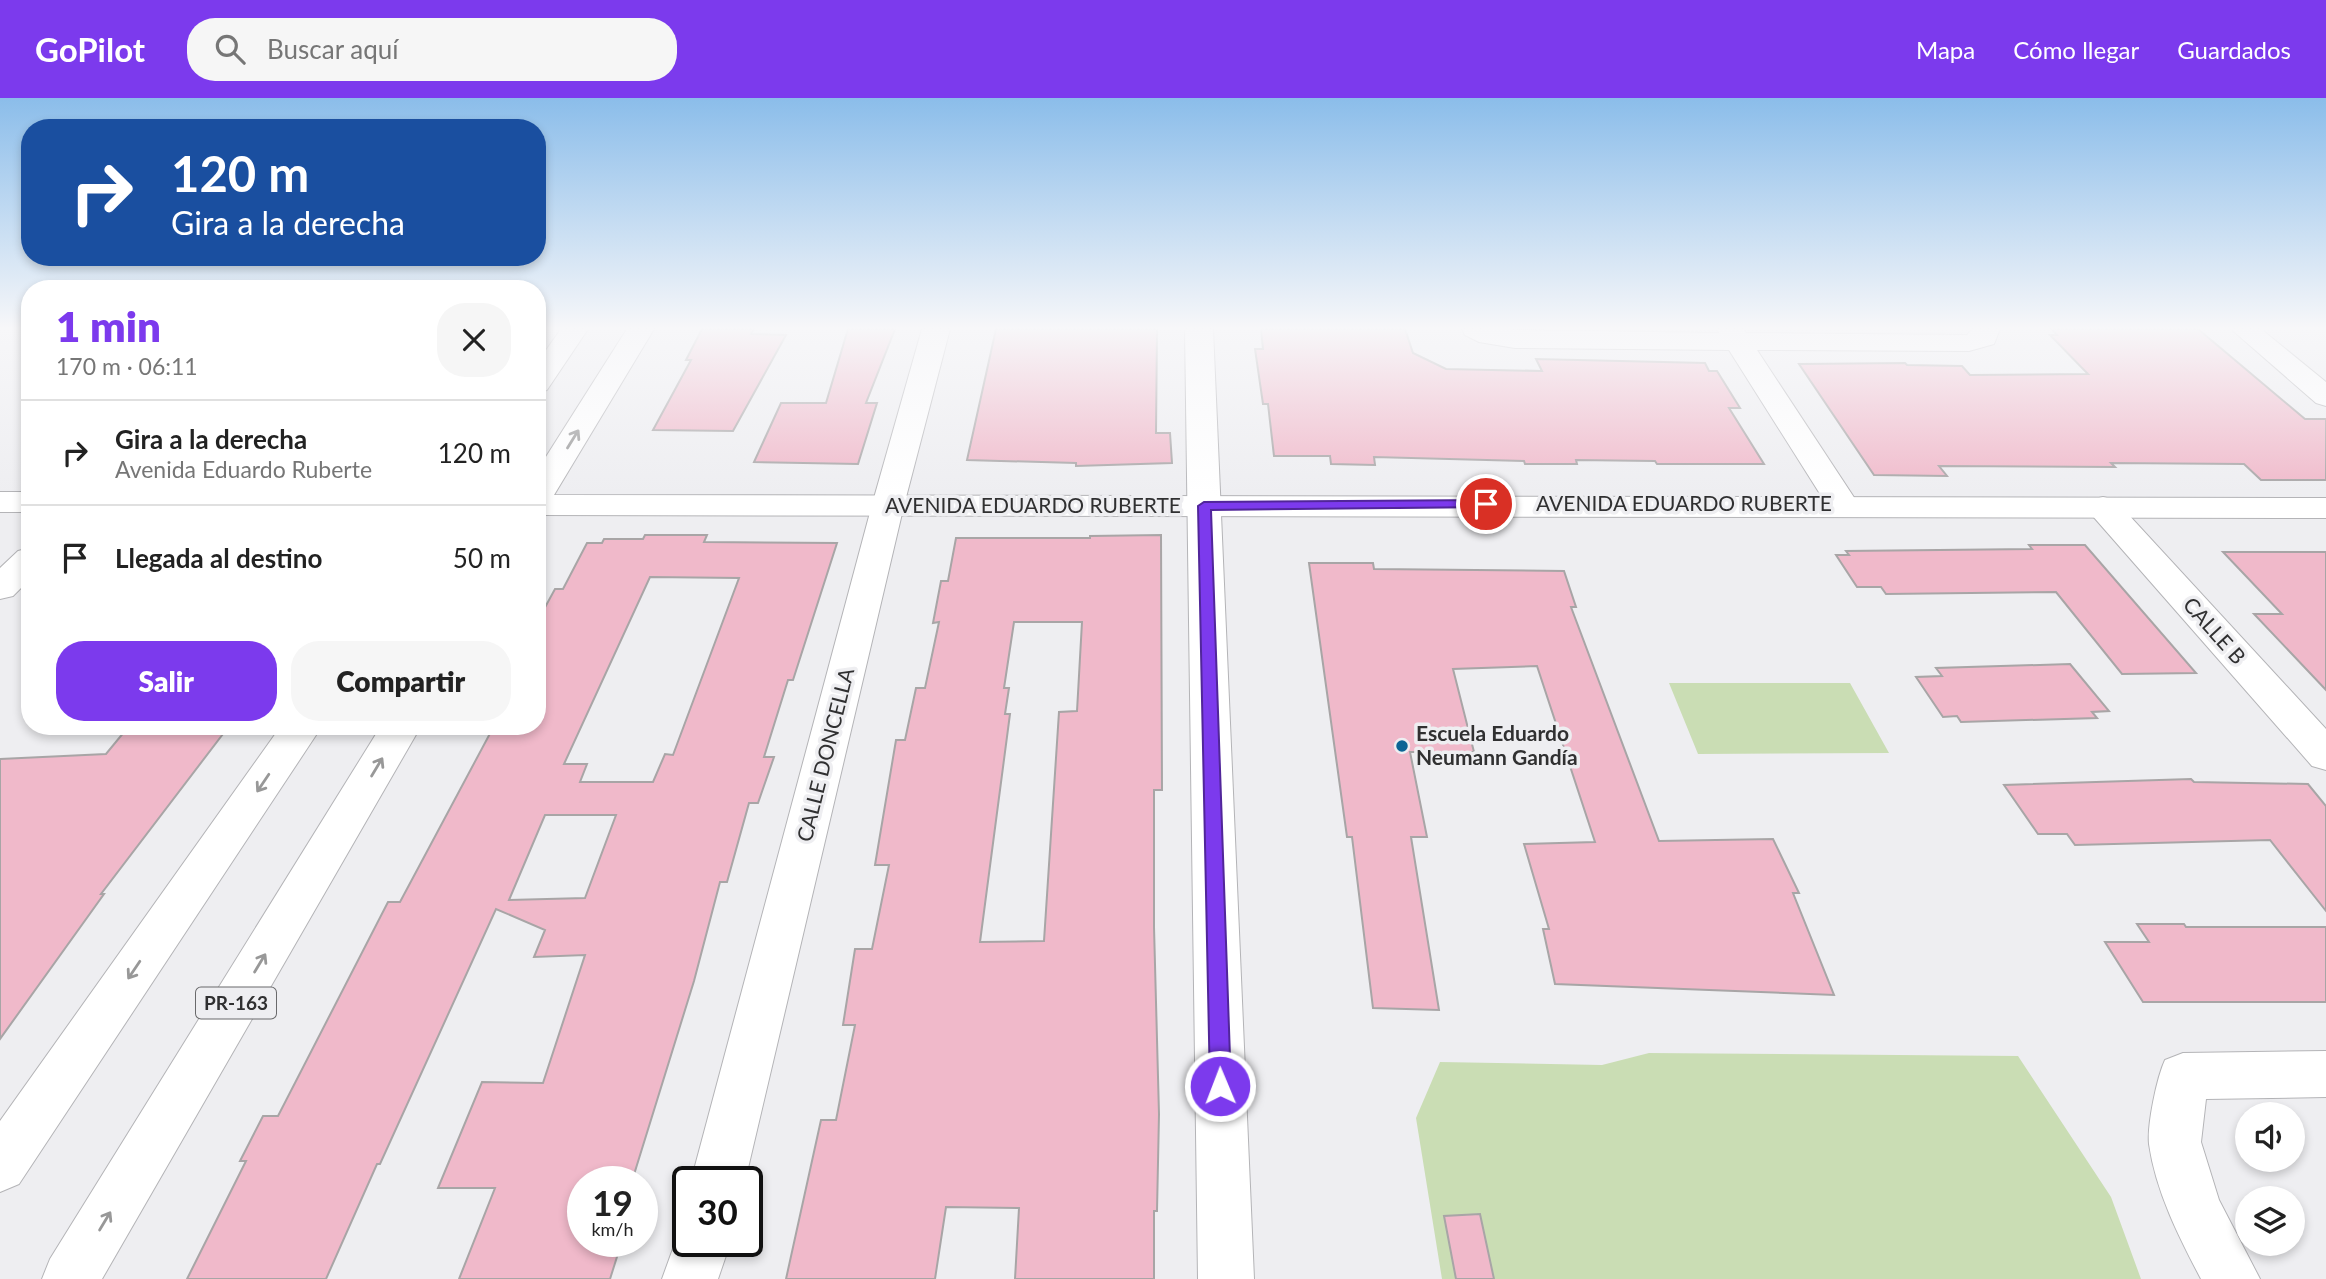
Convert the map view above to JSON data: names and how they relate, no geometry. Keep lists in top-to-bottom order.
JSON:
{
  "streets": {
    "street": [
      "AVENIDA EDUARDO RUBERTE",
      "CALLE B",
      "CALLE DONCELLA",
      "PR-163"
    ]
  },
  "crossings": [
    ["AVENIDA EDUARDO RUBERTE", "CALLE B"],
    ["AVENIDA EDUARDO RUBERTE", "CALLE DONCELLA"]
  ],
  "places": ["Escuela Eduardo Neumann Gandía"],
  "page": {
    "header": "GoPilot",
    "search": "Buscar aquí",
    "nav": ["Mapa", "Cómo llegar", "Guardados"],
    "turn": ["120 m", "Gira a la derecha"],
    "heading": ["1 min", "170 m · 06:11"],
    "list": [
      {
        "name": "Gira a la derecha",
        "note": "Avenida Eduardo Ruberte",
        "value": "120 m"
      },
      {
        "name": "Llegada al destino",
        "value": "50 m"
      }
    ],
    "buttons": ["Salir", "Compartir"],
    "speed": "19 km/h",
    "limit": "30"
  }
}
